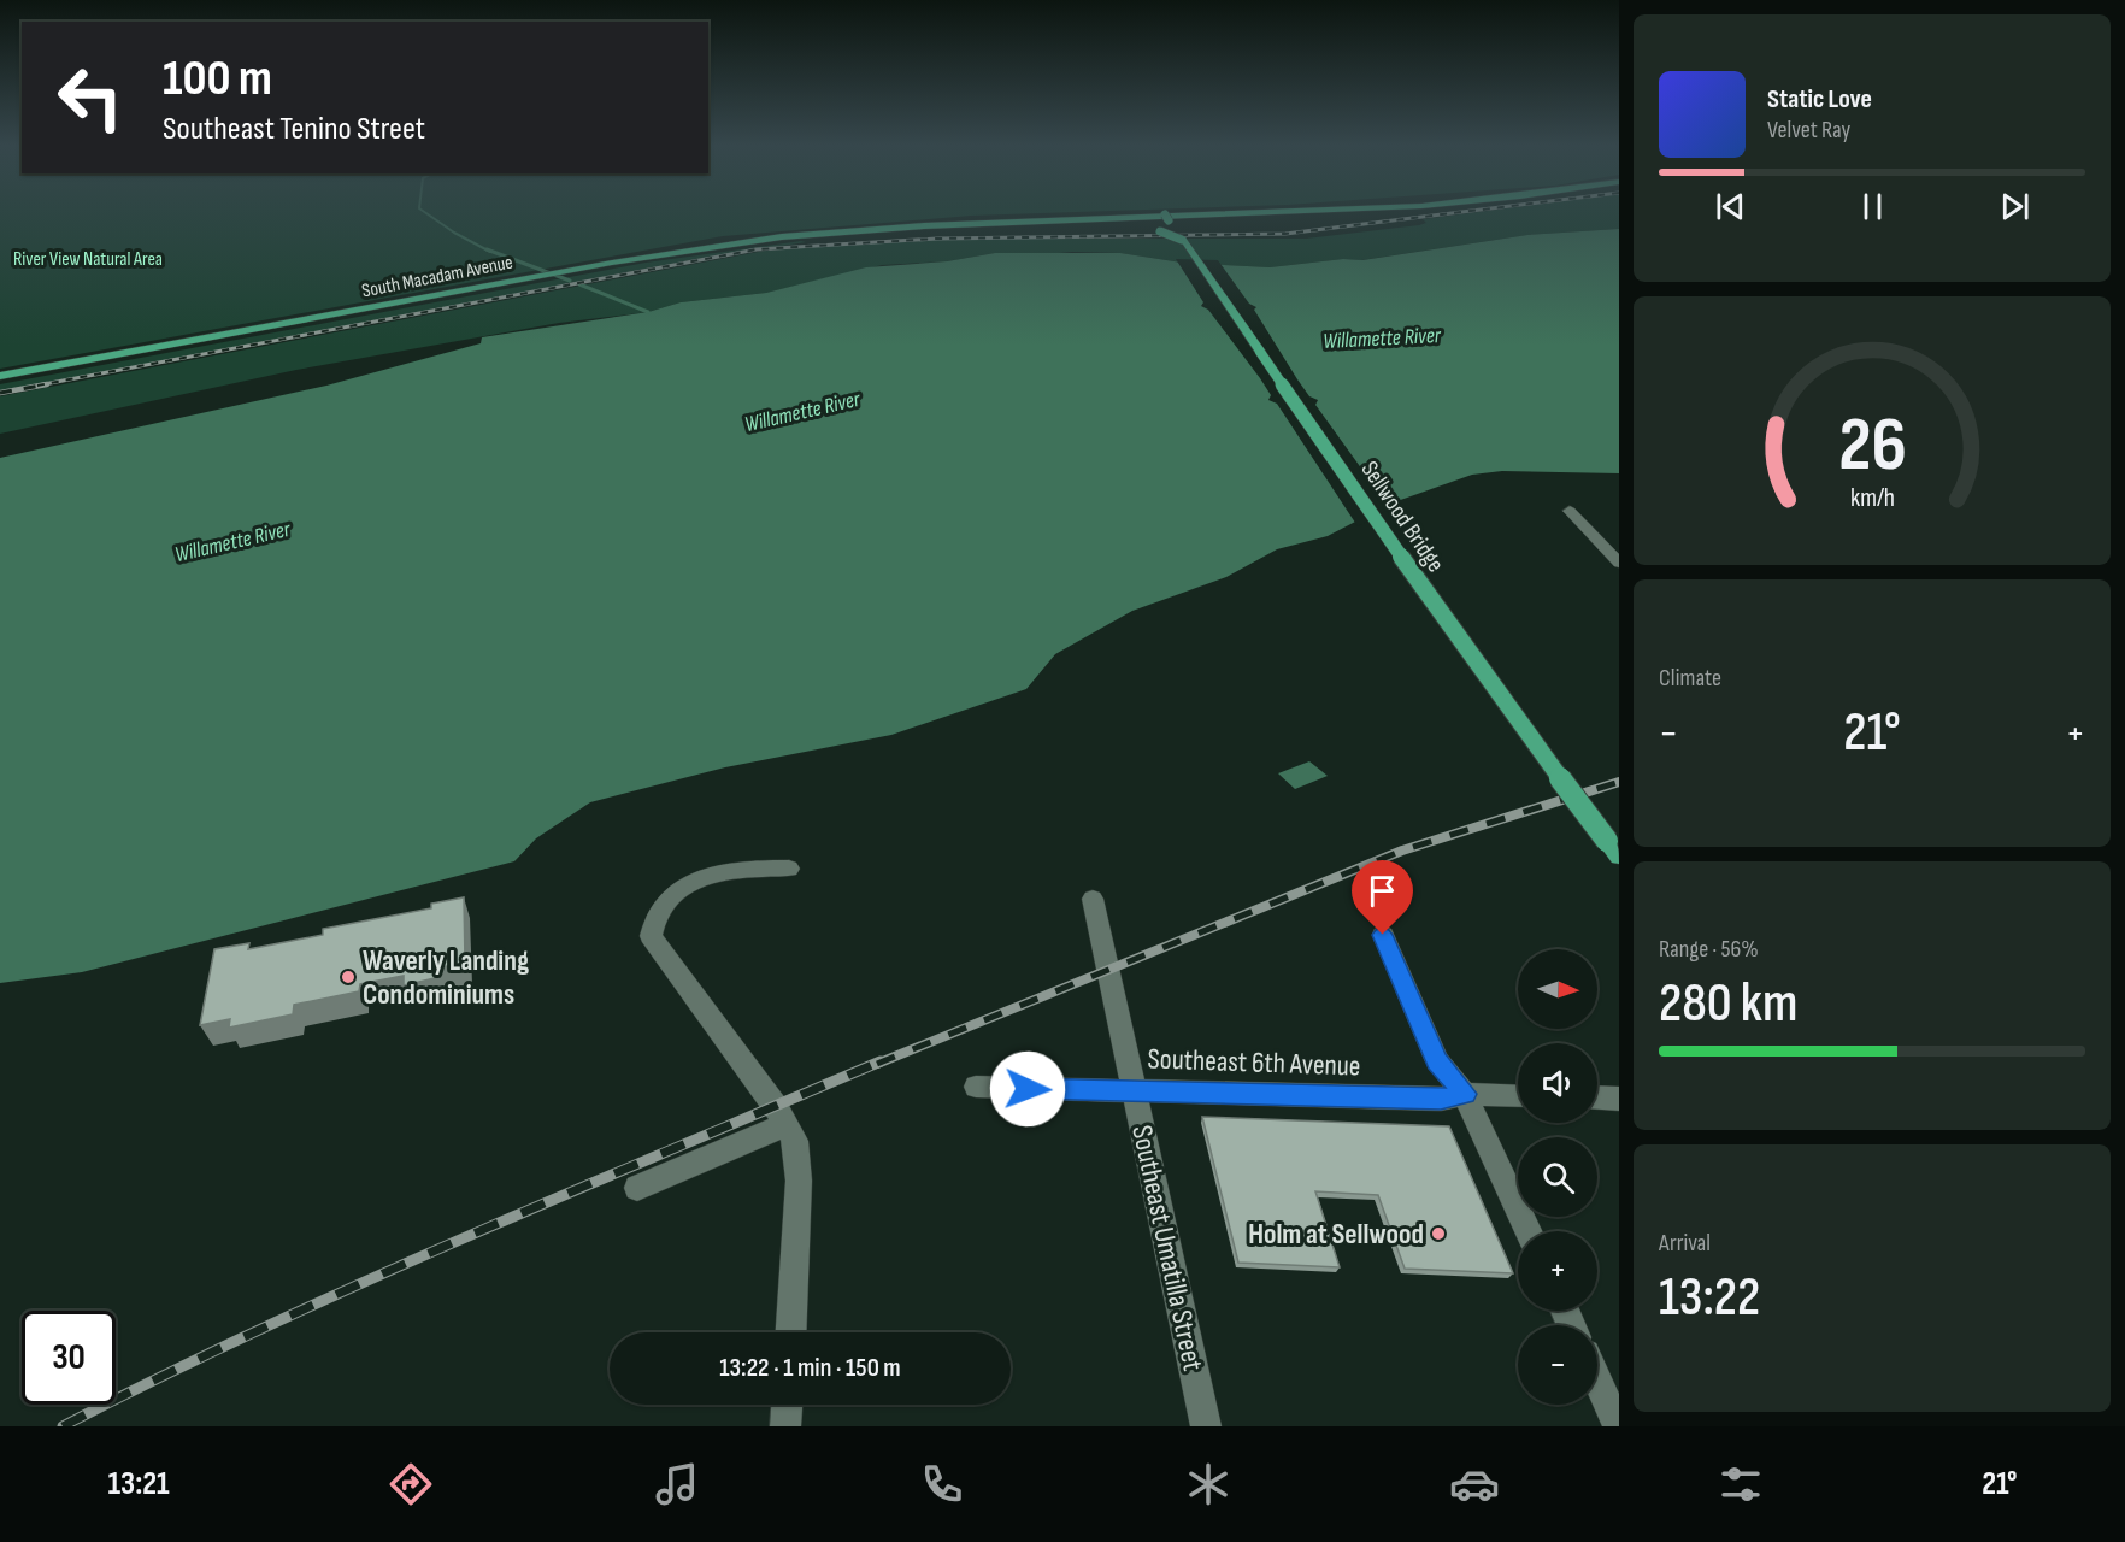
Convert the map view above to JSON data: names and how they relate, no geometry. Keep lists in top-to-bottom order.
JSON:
{
  "streets": {
    "main road": ["South Macadam Avenue", "Sellwood Bridge"],
    "street": ["Southeast 6th Avenue", "Southeast Umatilla Street"]
  },
  "crossings": [
    ["Southeast 6th Avenue", "Southeast Umatilla Street"]
  ],
  "water": ["Willamette River"],
  "parks": ["River View Natural Area"],
  "places": ["Waverly Landing Condominiums", "Holm at Sellwood"],
  "north": "right",
  "page": {
    "turn": ["100 m", "Southeast Tenino Street"],
    "song": ["Static Love", "Velvet Ray"],
    "tile": [
      "Climate",
      ["Range · 56%", "280 km"],
      ["Arrival", "13:22"]
    ],
    "heat": ["−", "21°", "+"],
    "map_buttons": ["+", "−"],
    "limit": "30",
    "trip": "13:22 · 1 min · 150 m",
    "tabs": ["13:21", "21°"],
    "gauge": ["26", "km/h"]
  }
}
